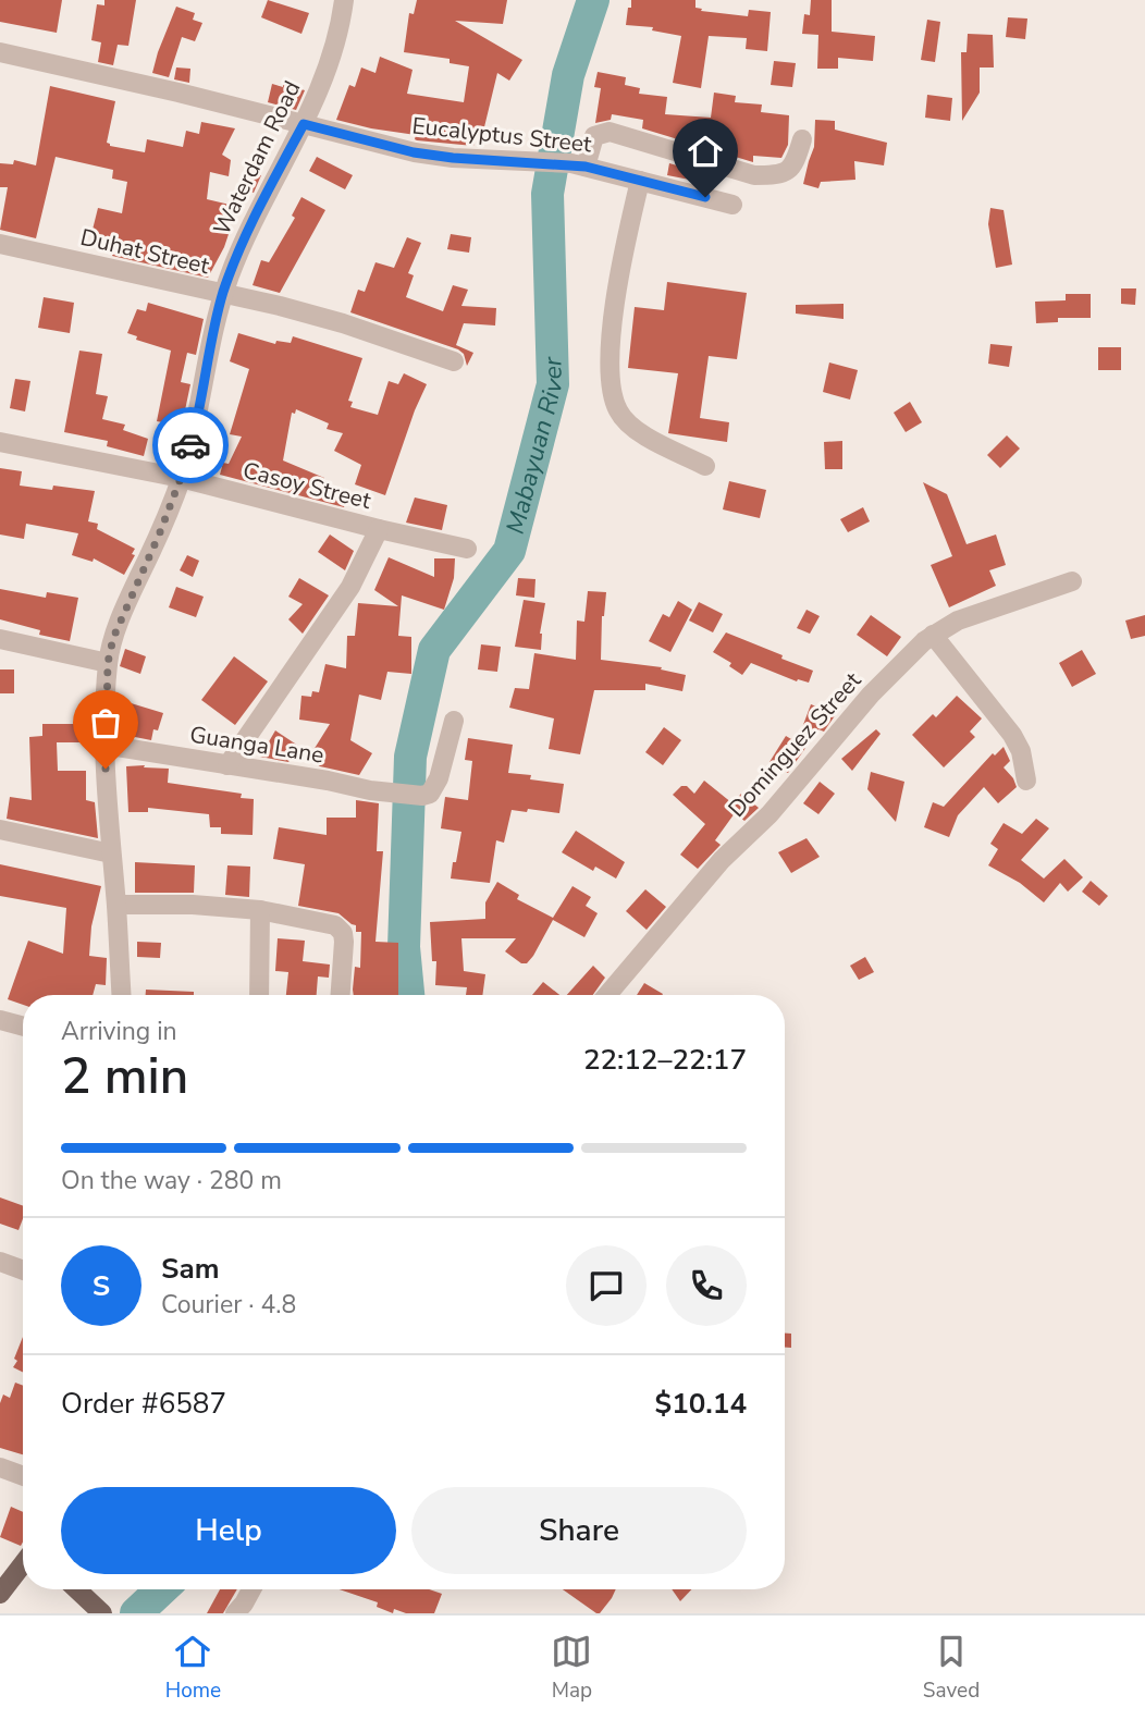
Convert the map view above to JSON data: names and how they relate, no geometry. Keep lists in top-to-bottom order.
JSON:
{
  "streets": {
    "street": [
      "Eucalyptus Street",
      "Waterdam Road",
      "Duhat Street",
      "Casoy Street",
      "Guanga Lane",
      "Dominguez Street"
    ]
  },
  "crossings": [
    ["Eucalyptus Street", "Waterdam Road"],
    ["Waterdam Road", "Duhat Street"],
    ["Waterdam Road", "Casoy Street"],
    ["Waterdam Road", "Guanga Lane"]
  ],
  "water": ["Mabayuan River"],
  "page": {
    "heading": ["2 min", "Arriving in", "22:12–22:17"],
    "panel": [
      "Sam",
      "Courier · 4.8",
      "Order #6587",
      "$10.14"
    ],
    "bar": "On the way · 280 m",
    "round": "S",
    "buttons": ["Help", "Share"],
    "tabs": ["Home", "Map", "Saved"]
  }
}
